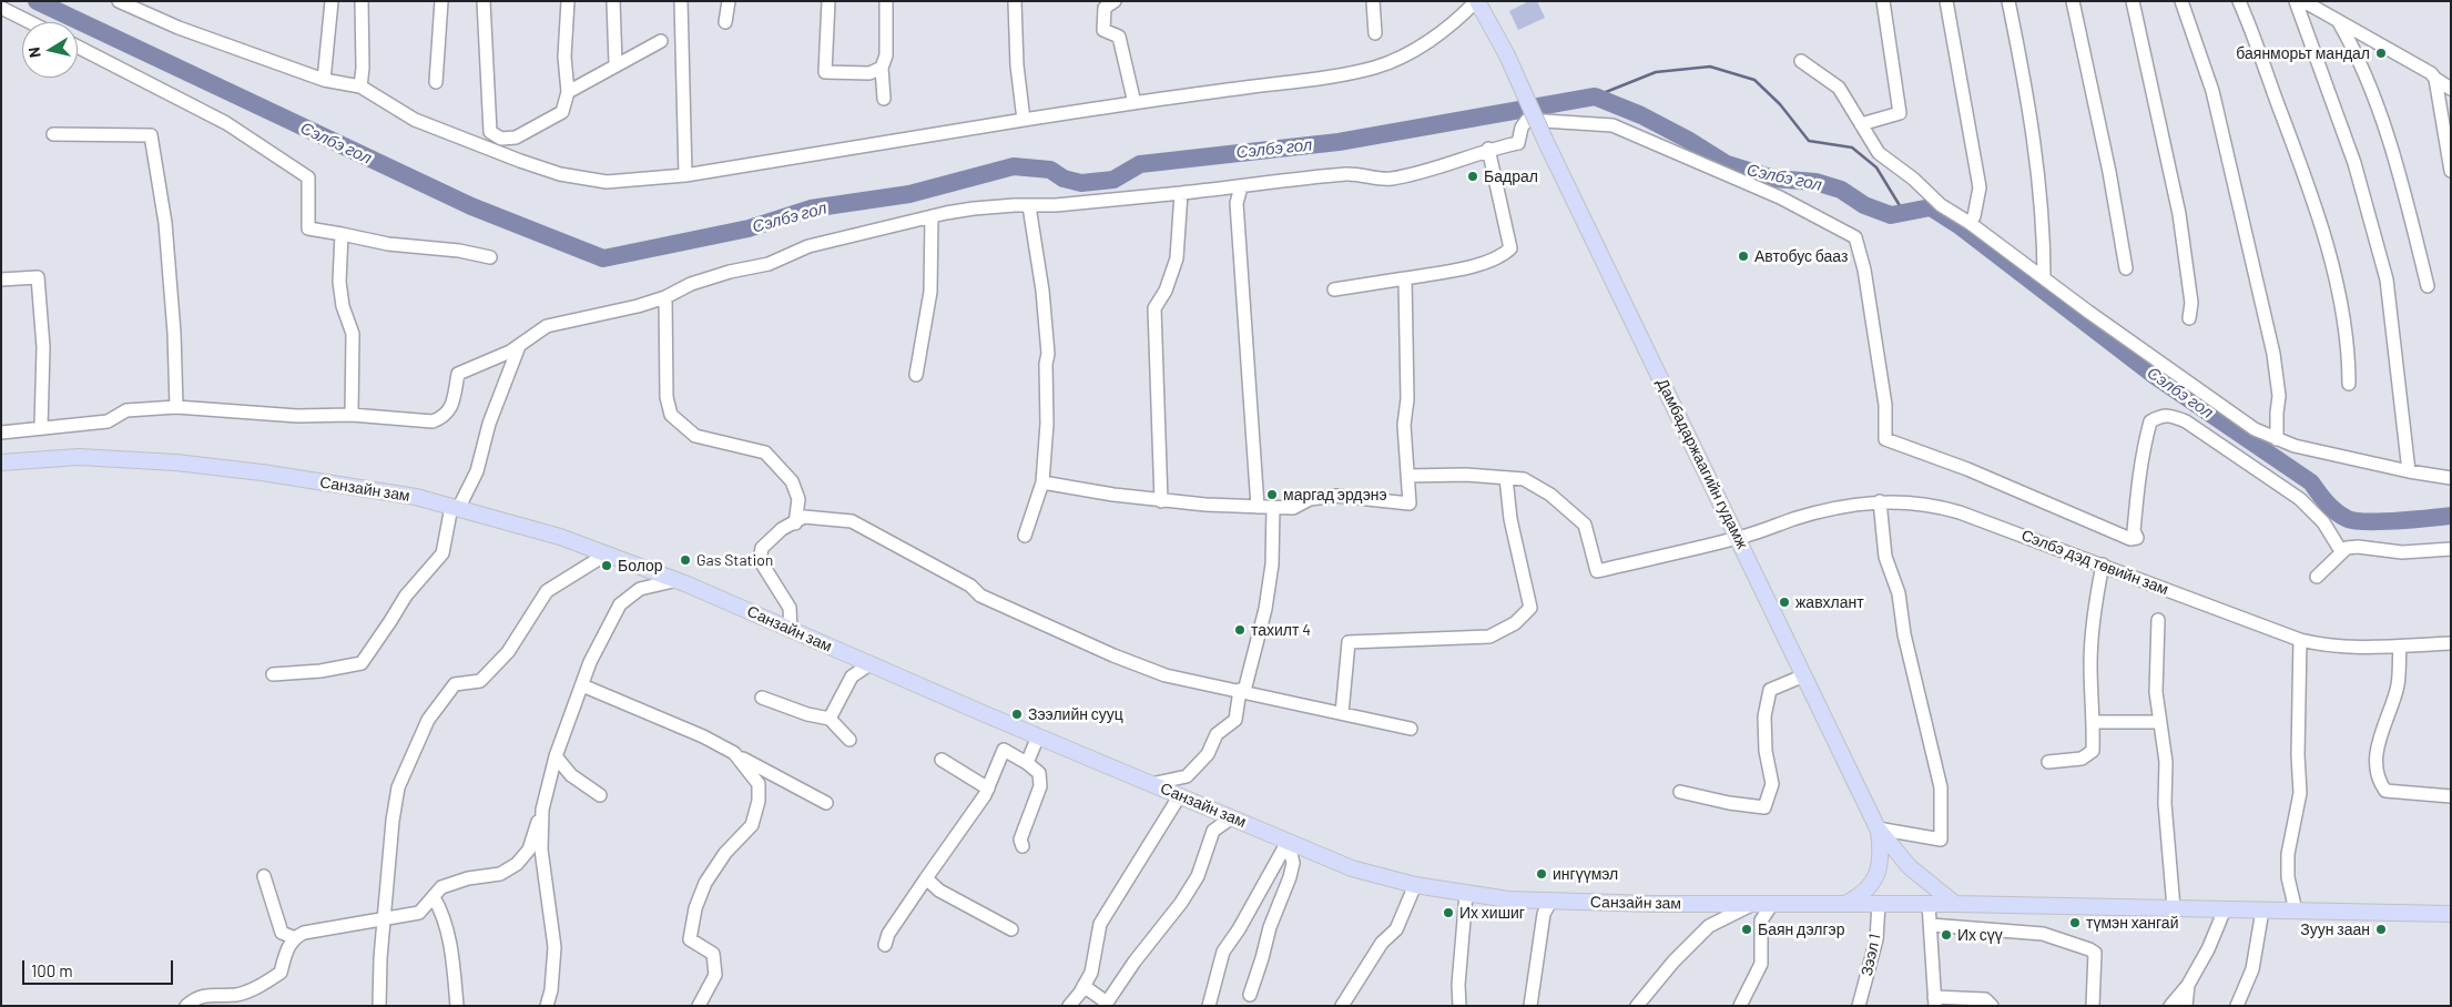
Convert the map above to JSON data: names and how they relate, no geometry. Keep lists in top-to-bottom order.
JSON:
{
  "streets": {
    "main road": ["Дамбадаржаагийн гудамж", "Санзайн зам"],
    "street": ["Сэлбэ дэд төвийн зам", "Зээл 1"]
  },
  "crossings": [
    ["Дамбадаржаагийн гудамж", "Санзайн зам"],
    ["Дамбадаржаагийн гудамж", "Сэлбэ дэд төвийн зам"],
    ["Санзайн зам", "Зээл 1"]
  ],
  "water": ["Сэлбэ гол"],
  "places": [
    "баянморьт мандал",
    "Бадрал",
    "Автобус бааз",
    "маргад эрдэнэ",
    "Gas Station",
    "Болор",
    "жавхлант",
    "тахилт 4",
    "Зээлийн сууц",
    "ингүүмэл",
    "Их хишиг",
    "түмэн хангай",
    "Баян дэлгэр",
    "Зуун заан",
    "Их сүү"
  ],
  "scale_bar": "100 m",
  "north": "left"
}
